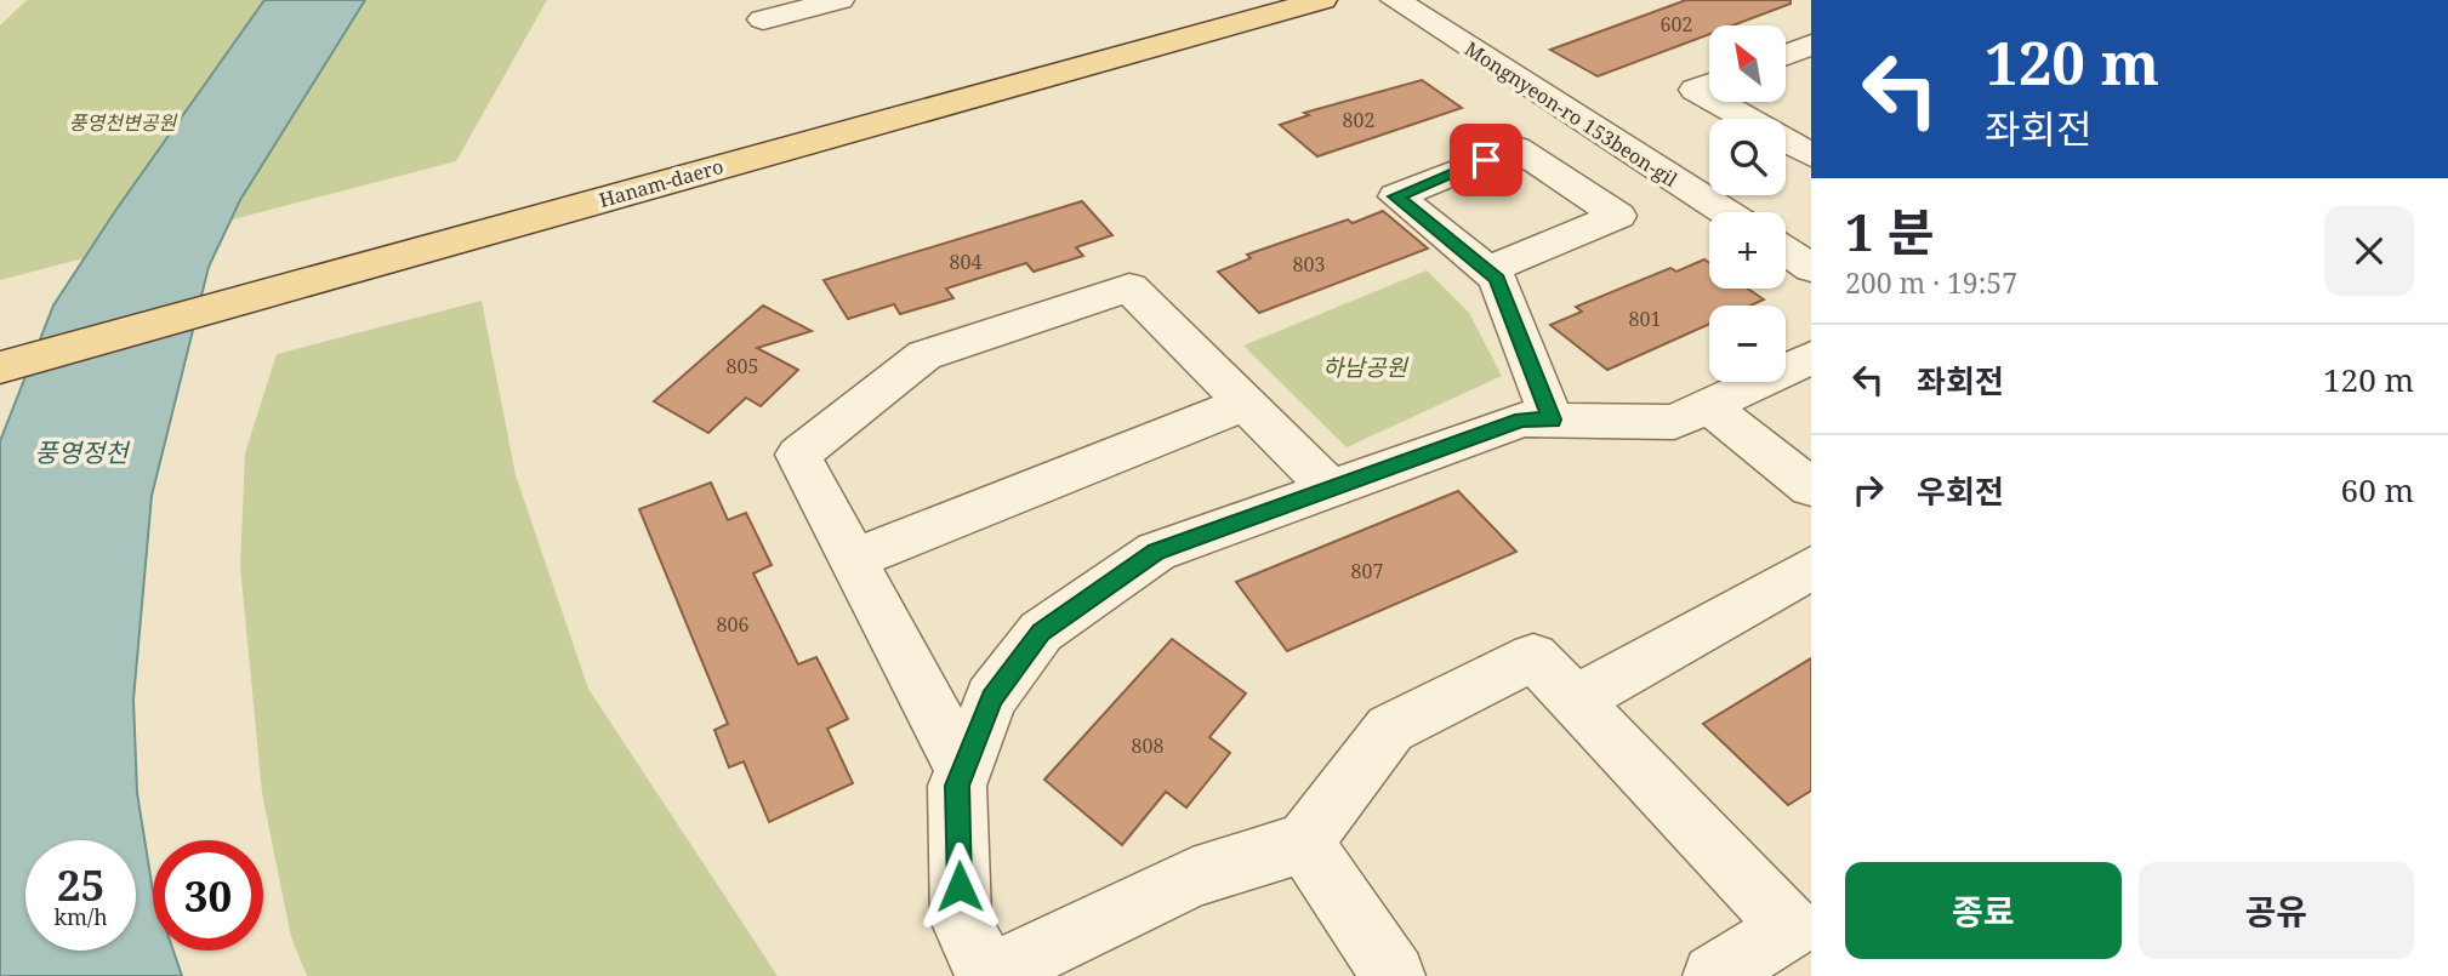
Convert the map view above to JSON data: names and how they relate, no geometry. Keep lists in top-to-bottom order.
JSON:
{
  "streets": {
    "main road": ["Hanam-daero"],
    "street": ["Mongnyeon-ro 153beon-gil"]
  },
  "water": ["풍영정천"],
  "parks": ["풍영천변공원", "하남공원"],
  "house_numbers": [
    "602",
    "802",
    "804",
    "803",
    "801",
    "805",
    "807",
    "806",
    "808"
  ],
  "north": "top left",
  "page": {
    "turn": ["120 m", "좌회전"],
    "map_buttons": ["+", "−"],
    "heading": ["1 분", "200 m · 19:57"],
    "list": [
      {
        "name": "좌회전",
        "value": "120 m"
      },
      {
        "name": "우회전",
        "value": "60 m"
      }
    ],
    "speed": "25 km/h",
    "limit": "30",
    "buttons": ["종료", "공유"]
  }
}
